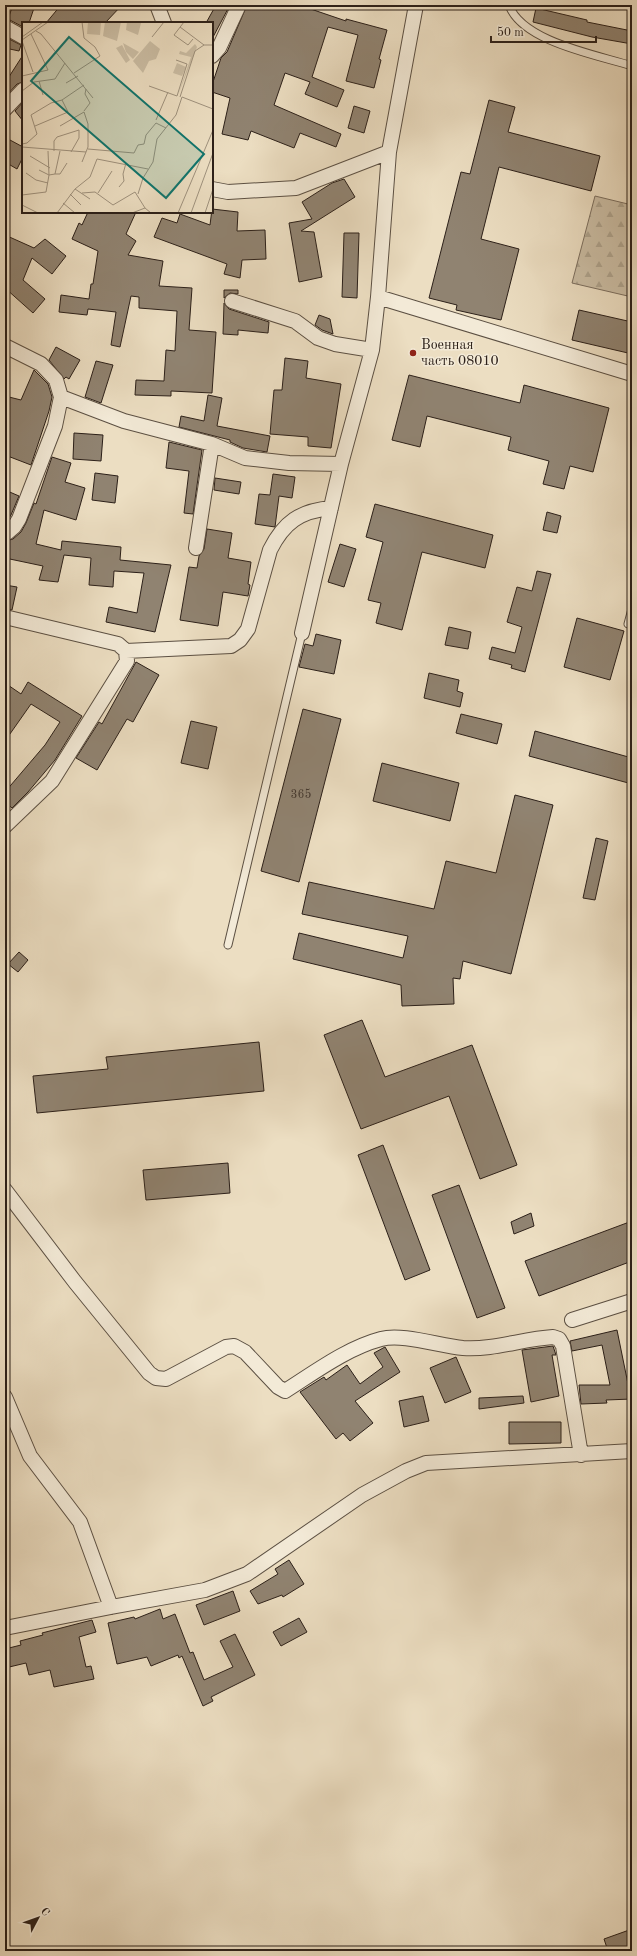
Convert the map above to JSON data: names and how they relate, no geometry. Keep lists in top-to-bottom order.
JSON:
{
  "places": ["Военная часть 08010"],
  "house_numbers": ["365"],
  "scale_bar": "50 m",
  "north": "top right"
}
